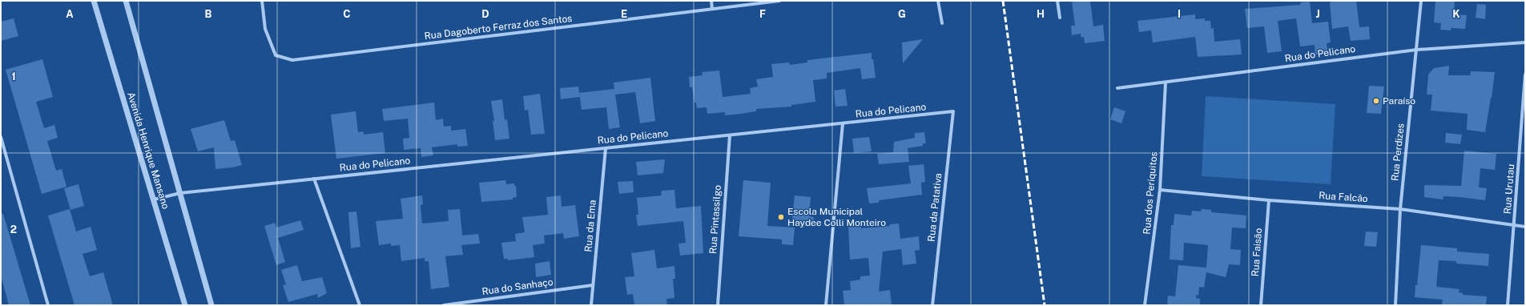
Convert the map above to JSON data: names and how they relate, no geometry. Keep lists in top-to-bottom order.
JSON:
{
  "streets": {
    "street": [
      "Rua Dagoberto Ferraz dos Santos",
      "Rua do Pelicano",
      "Avenida Henrique Mansano",
      "Rua Perdizes",
      "Rua Urutau",
      "Rua dos Periquitos",
      "Rua Falcão",
      "Rua da Patativa",
      "Rua Pintassilgo",
      "Rua da Ema",
      "Rua Faisão",
      "Rua do Sanhaço"
    ]
  },
  "crossings": [
    ["Rua do Pelicano", "Avenida Henrique Mansano"],
    ["Rua do Pelicano", "Rua Perdizes"],
    ["Rua do Pelicano", "Rua dos Periquitos"],
    ["Rua do Pelicano", "Rua da Patativa"],
    ["Rua do Pelicano", "Rua Pintassilgo"],
    ["Rua do Pelicano", "Rua da Ema"],
    ["Rua Perdizes", "Rua Falcão"],
    ["Rua Urutau", "Rua Falcão"],
    ["Rua dos Periquitos", "Rua Falcão"],
    ["Rua Falcão", "Rua Faisão"],
    ["Rua da Ema", "Rua do Sanhaço"]
  ],
  "places": ["Paraíso", "Escola Municipal Haydee Colli Monteiro"],
  "grid": {
    "columns": [
      "A",
      "B",
      "C",
      "D",
      "E",
      "F",
      "G",
      "H",
      "I",
      "J",
      "K"
    ],
    "rows": ["1", "2"]
  }
}
